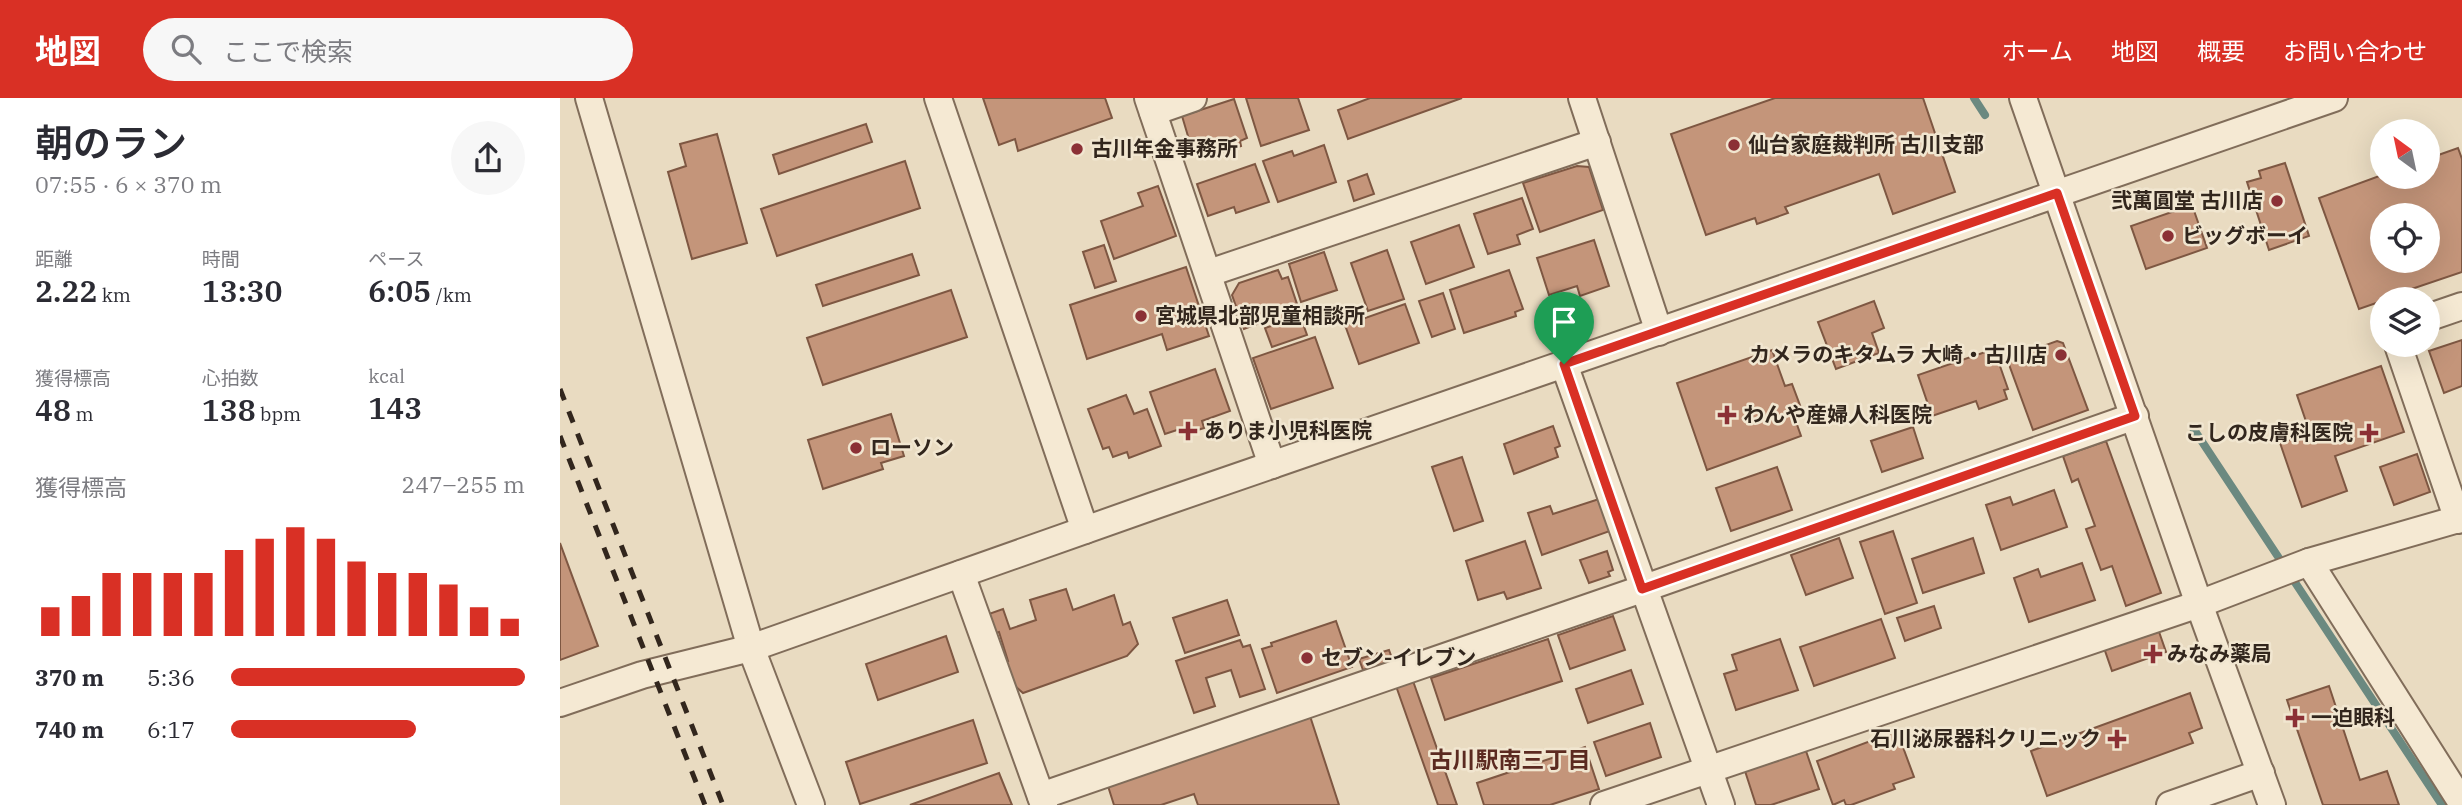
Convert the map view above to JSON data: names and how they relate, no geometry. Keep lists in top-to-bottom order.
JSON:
{
  "districts": ["古川駅南三丁目"],
  "places": {
    "other": [
      "仙台家庭裁判所 古川支部",
      "古川年金事務所",
      "弐萬圓堂 古川店",
      "ビッグボーイ",
      "宮城県北部児童相談所",
      "カメラのキタムラ 大崎・古川店",
      "ローソン",
      "セブン-イレブン"
    ],
    "health": [
      "わんや産婦人科医院",
      "ありま小児科医院",
      "こしの皮膚科医院",
      "みなみ薬局",
      "一迫眼科",
      "石川泌尿器科クリニック"
    ]
  },
  "north": "top left",
  "page": {
    "header": "地図",
    "search": "ここで検索",
    "nav": [
      "ホーム",
      "地図",
      "概要",
      "お問い合わせ"
    ],
    "heading": ["朝のラン", "07:55 · 6 × 370 m"],
    "stats": [
      ["距離", "2.22 km"],
      ["時間", "13:30"],
      ["ペース", "6:05 /km"],
      ["獲得標高", "48 m"],
      ["心拍数", "138 bpm"],
      ["kcal", "143"]
    ],
    "chart": ["獲得標高", "247–255 m"],
    "list": [
      {
        "name": "370 m",
        "note": "5:36"
      },
      {
        "name": "740 m",
        "note": "6:17"
      }
    ]
  }
}
